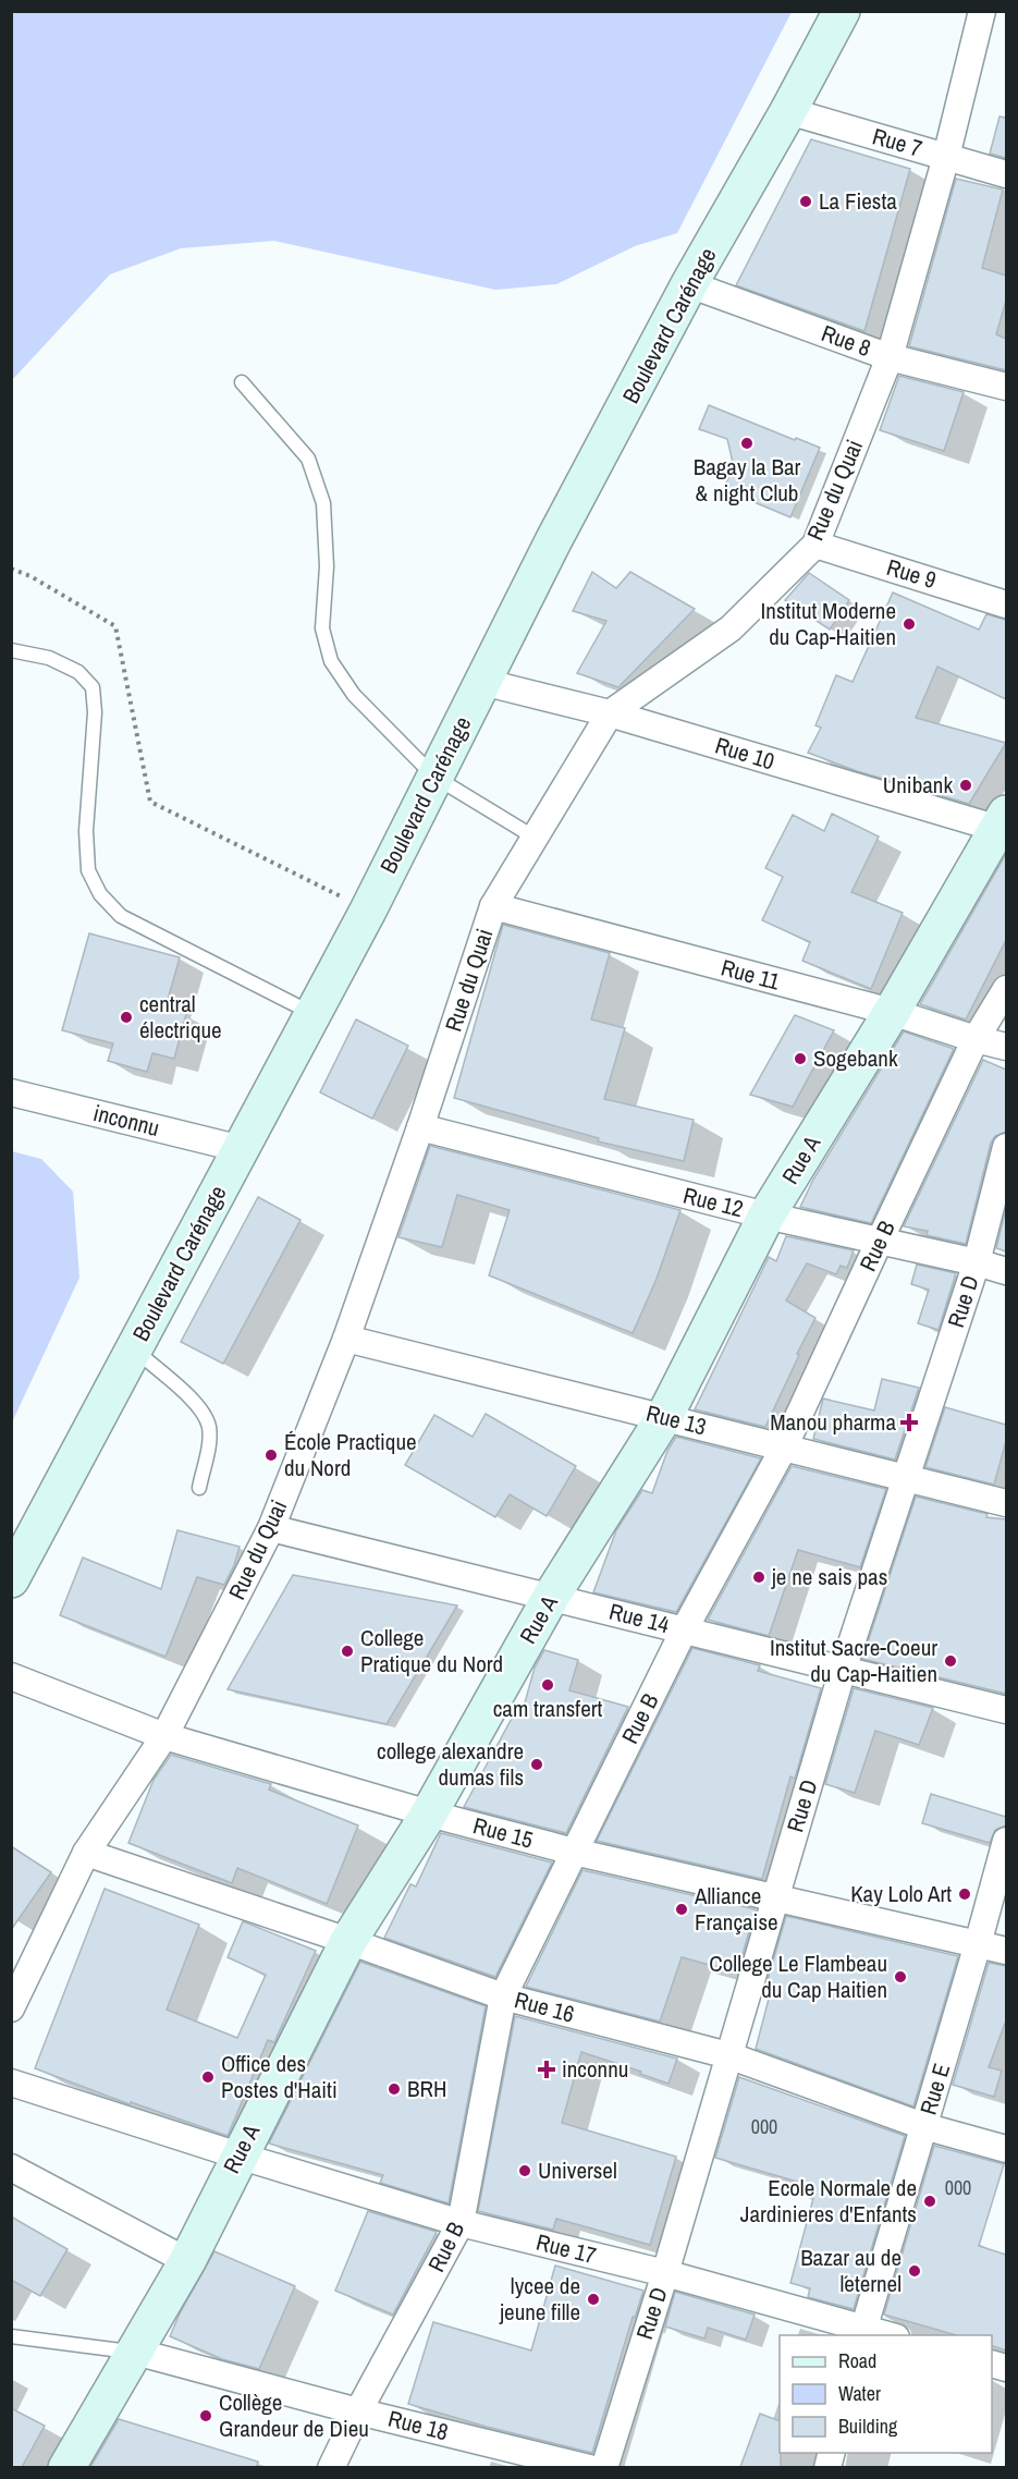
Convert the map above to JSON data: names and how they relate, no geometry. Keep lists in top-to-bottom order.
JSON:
{
  "streets": {
    "street": [
      "Rue 7",
      "Boulevard Carénage",
      "Rue 8",
      "Rue du Quai",
      "Rue 9",
      "Rue 10",
      "Rue 11",
      "inconnu",
      "Rue A",
      "Rue 12",
      "Rue B",
      "Rue D",
      "Rue 13",
      "Rue 14",
      "Rue 15",
      "Rue 16",
      "Rue E",
      "Rue 17",
      "Rue 18"
    ]
  },
  "crossings": [
    ["Rue 7", "Boulevard Carénage"],
    ["Rue 7", "Rue du Quai"],
    ["Boulevard Carénage", "Rue 8"],
    ["Boulevard Carénage", "Rue 10"],
    ["Boulevard Carénage", "inconnu"],
    ["Rue 8", "Rue du Quai"],
    ["Rue du Quai", "Rue 9"],
    ["Rue du Quai", "Rue 10"],
    ["Rue du Quai", "Rue 11"],
    ["Rue du Quai", "Rue 12"],
    ["Rue du Quai", "Rue 13"],
    ["Rue du Quai", "Rue 14"],
    ["Rue du Quai", "Rue 15"],
    ["Rue du Quai", "Rue 16"],
    ["Rue 10", "Rue A"],
    ["Rue 11", "Rue A"],
    ["Rue 11", "Rue B"],
    ["Rue A", "Rue 12"],
    ["Rue A", "Rue 13"],
    ["Rue A", "Rue 14"],
    ["Rue A", "Rue 15"],
    ["Rue A", "Rue 16"],
    ["Rue A", "Rue 17"],
    ["Rue A", "Rue 18"],
    ["Rue 12", "Rue B"],
    ["Rue 12", "Rue D"],
    ["Rue B", "Rue 13"],
    ["Rue B", "Rue 14"],
    ["Rue B", "Rue 15"],
    ["Rue B", "Rue 16"],
    ["Rue B", "Rue 17"],
    ["Rue B", "Rue 18"],
    ["Rue D", "Rue 13"],
    ["Rue D", "Rue 14"],
    ["Rue D", "Rue 15"],
    ["Rue D", "Rue 16"],
    ["Rue D", "Rue 17"],
    ["Rue 15", "Rue E"],
    ["Rue 16", "Rue E"],
    ["Rue E", "Rue 17"]
  ],
  "places": {
    "other": [
      "La Fiesta",
      "Bagay la Bar & night Club",
      "Institut Moderne du Cap-Haitien",
      "Unibank",
      "central électrique",
      "Sogebank",
      "École Practique du Nord",
      "je ne sais pas",
      "College Pratique du Nord",
      "Institut Sacre-Coeur du Cap-Haitien",
      "cam transfert",
      "college alexandre dumas fils",
      "Kay Lolo Art",
      "Alliance Française",
      "College Le Flambeau du Cap Haitien",
      "Office des Postes d'Haiti",
      "BRH",
      "Universel",
      "Ecole Normale de Jardinieres d'Enfants",
      "Bazar au de l´eternel",
      "lycee de jeune fille",
      "Collège Grandeur de Dieu"
    ],
    "health": ["Manou pharma", "inconnu"]
  },
  "house_numbers": ["000", "000"],
  "legend": ["Road", "Water", "Building"]
}
